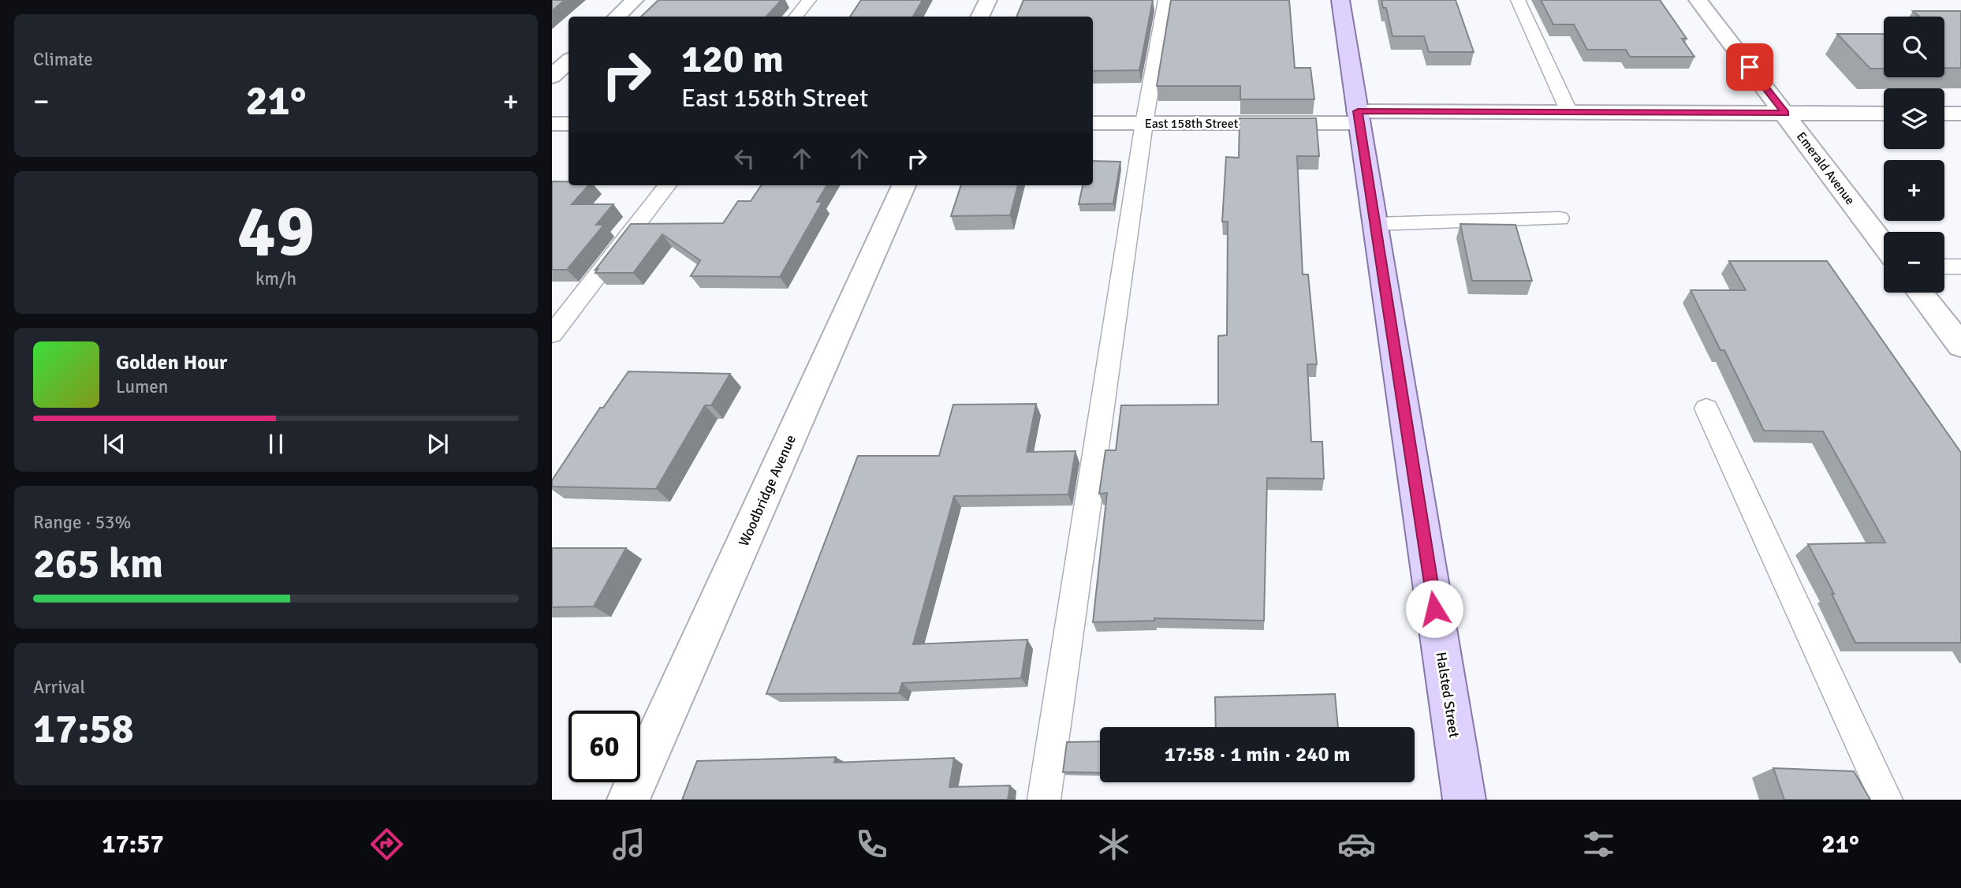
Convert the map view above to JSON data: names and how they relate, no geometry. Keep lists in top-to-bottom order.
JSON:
{
  "streets": {
    "main road": ["Halsted Street"],
    "street": ["East 158th Street", "Emerald Avenue", "Woodbridge Avenue"]
  },
  "crossings": [
    ["East 158th Street", "Emerald Avenue"],
    ["East 158th Street", "Halsted Street"]
  ],
  "page": {
    "tile": [
      "Climate",
      ["49", "km/h"],
      ["Range · 53%", "265 km"],
      ["Arrival", "17:58"]
    ],
    "map_buttons": ["+", "−"],
    "turn": ["120 m", "East 158th Street"],
    "heat": ["−", "21°", "+"],
    "song": ["Golden Hour", "Lumen"],
    "limit": "60",
    "trip": "17:58 · 1 min · 240 m",
    "tabs": ["17:57", "21°"]
  }
}
